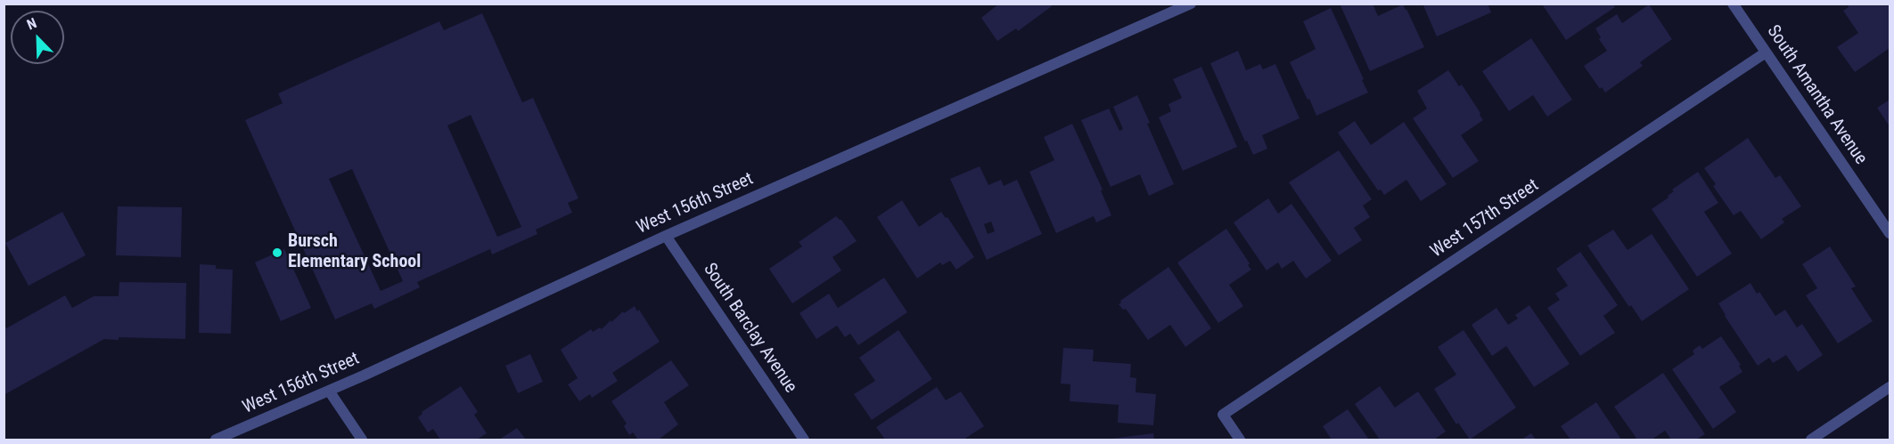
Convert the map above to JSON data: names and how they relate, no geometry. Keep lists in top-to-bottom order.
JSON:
{
  "streets": {
    "street": [
      "South Amantha Avenue",
      "West 156th Street",
      "West 157th Street",
      "South Barclay Avenue"
    ]
  },
  "crossings": [
    ["South Amantha Avenue", "West 157th Street"],
    ["West 156th Street", "South Barclay Avenue"]
  ],
  "places": ["Bursch Elementary School"],
  "north": "top left"
}
